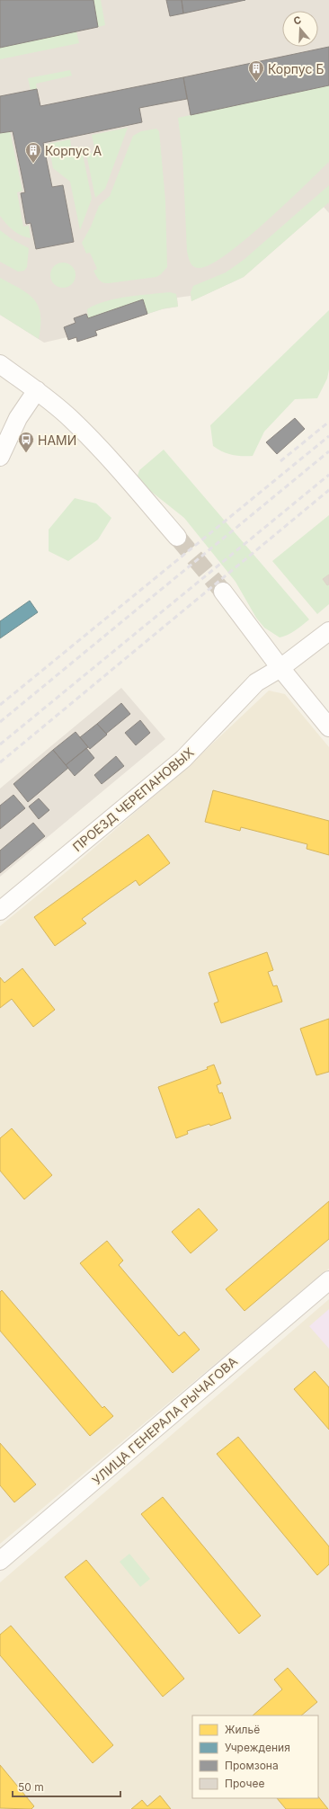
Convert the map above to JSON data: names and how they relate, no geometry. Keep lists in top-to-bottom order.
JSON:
{
  "streets": {
    "street": ["ПРОЕЗД ЧЕРЕПАНОВЫХ", "УЛИЦА ГЕНЕРАЛА РЫЧАГОВА"]
  },
  "places": {
    "building": ["Корпус Б", "Корпус А"],
    "bus stop": ["НАМИ"]
  },
  "legend": [
    "Жильё",
    "Учреждения",
    "Промзона",
    "Прочее"
  ],
  "scale_bar": "50 m",
  "north": "top"
}
